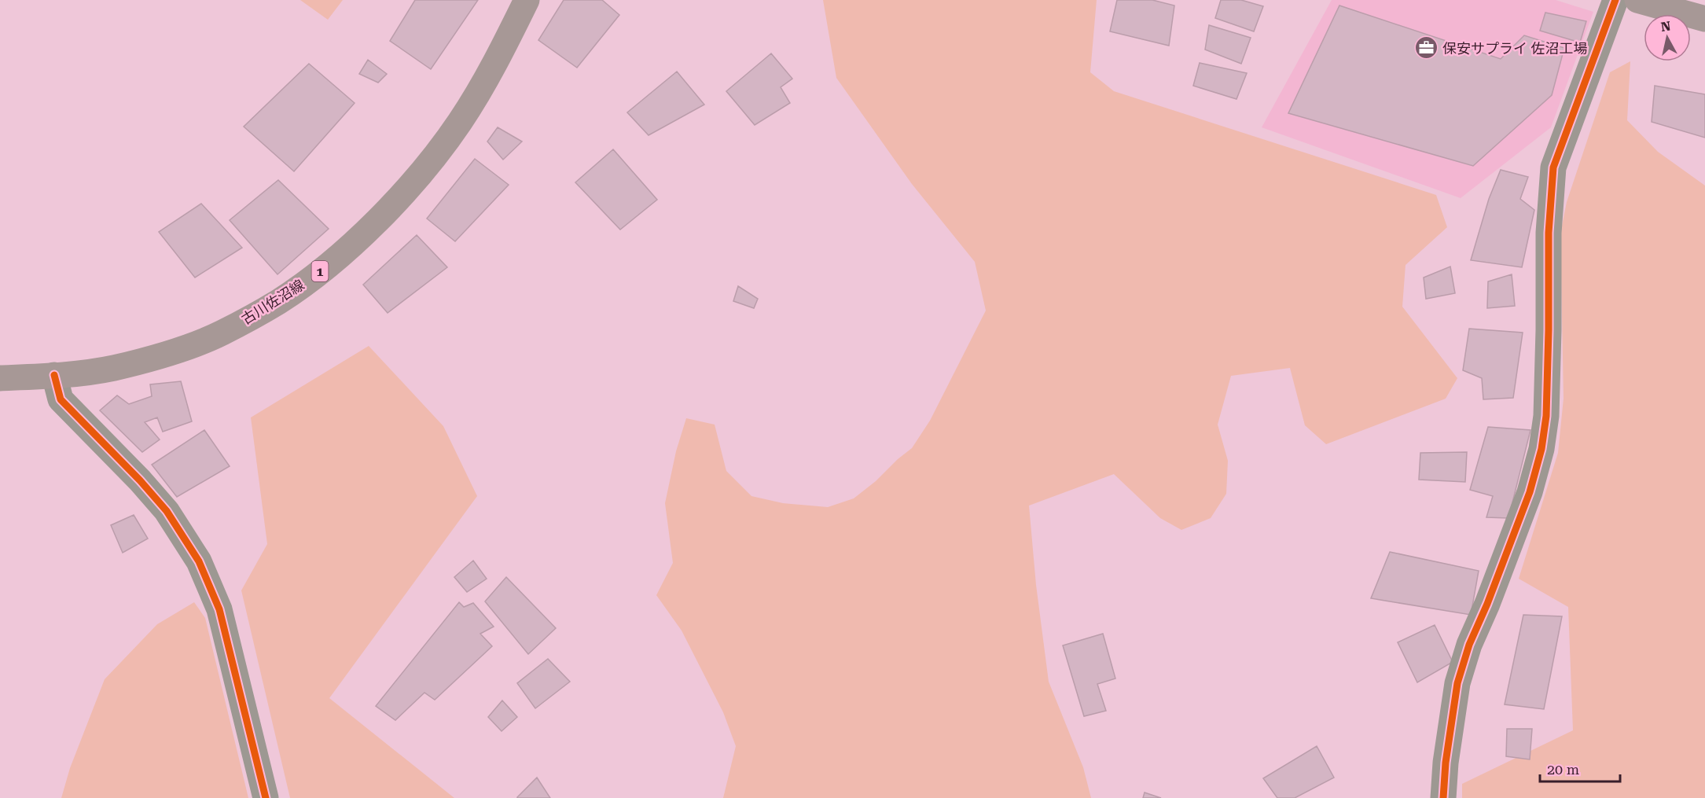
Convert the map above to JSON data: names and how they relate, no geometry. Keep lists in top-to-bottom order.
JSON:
{
  "streets": {
    "main road": ["1", "古川佐沼線"]
  },
  "places": {
    "office": ["保安サプライ 佐沼工場"]
  },
  "scale_bar": "20 m",
  "north": "top"
}
